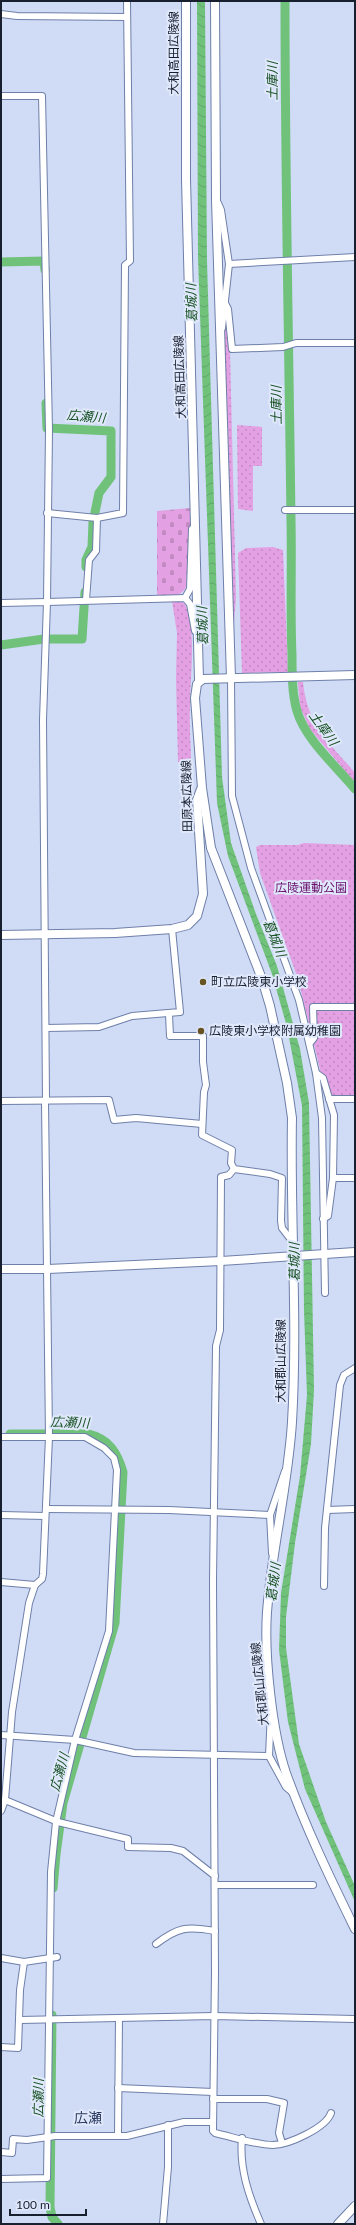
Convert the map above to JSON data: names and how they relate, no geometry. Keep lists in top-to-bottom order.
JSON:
{
  "streets": {
    "main road": ["大和高田広陵線", "田原本広陵線", "大和郡山広陵線"]
  },
  "crossings": [
    ["大和高田広陵線", "田原本広陵線"],
    ["田原本広陵線", "大和郡山広陵線"]
  ],
  "districts": ["広瀬"],
  "water": ["土庫川", "葛城川", "広瀬川"],
  "parks": ["広陵運動公園"],
  "places": ["町立広陵東小学校", "広陵東小学校附属幼稚園"],
  "scale_bar": "100 m"
}
